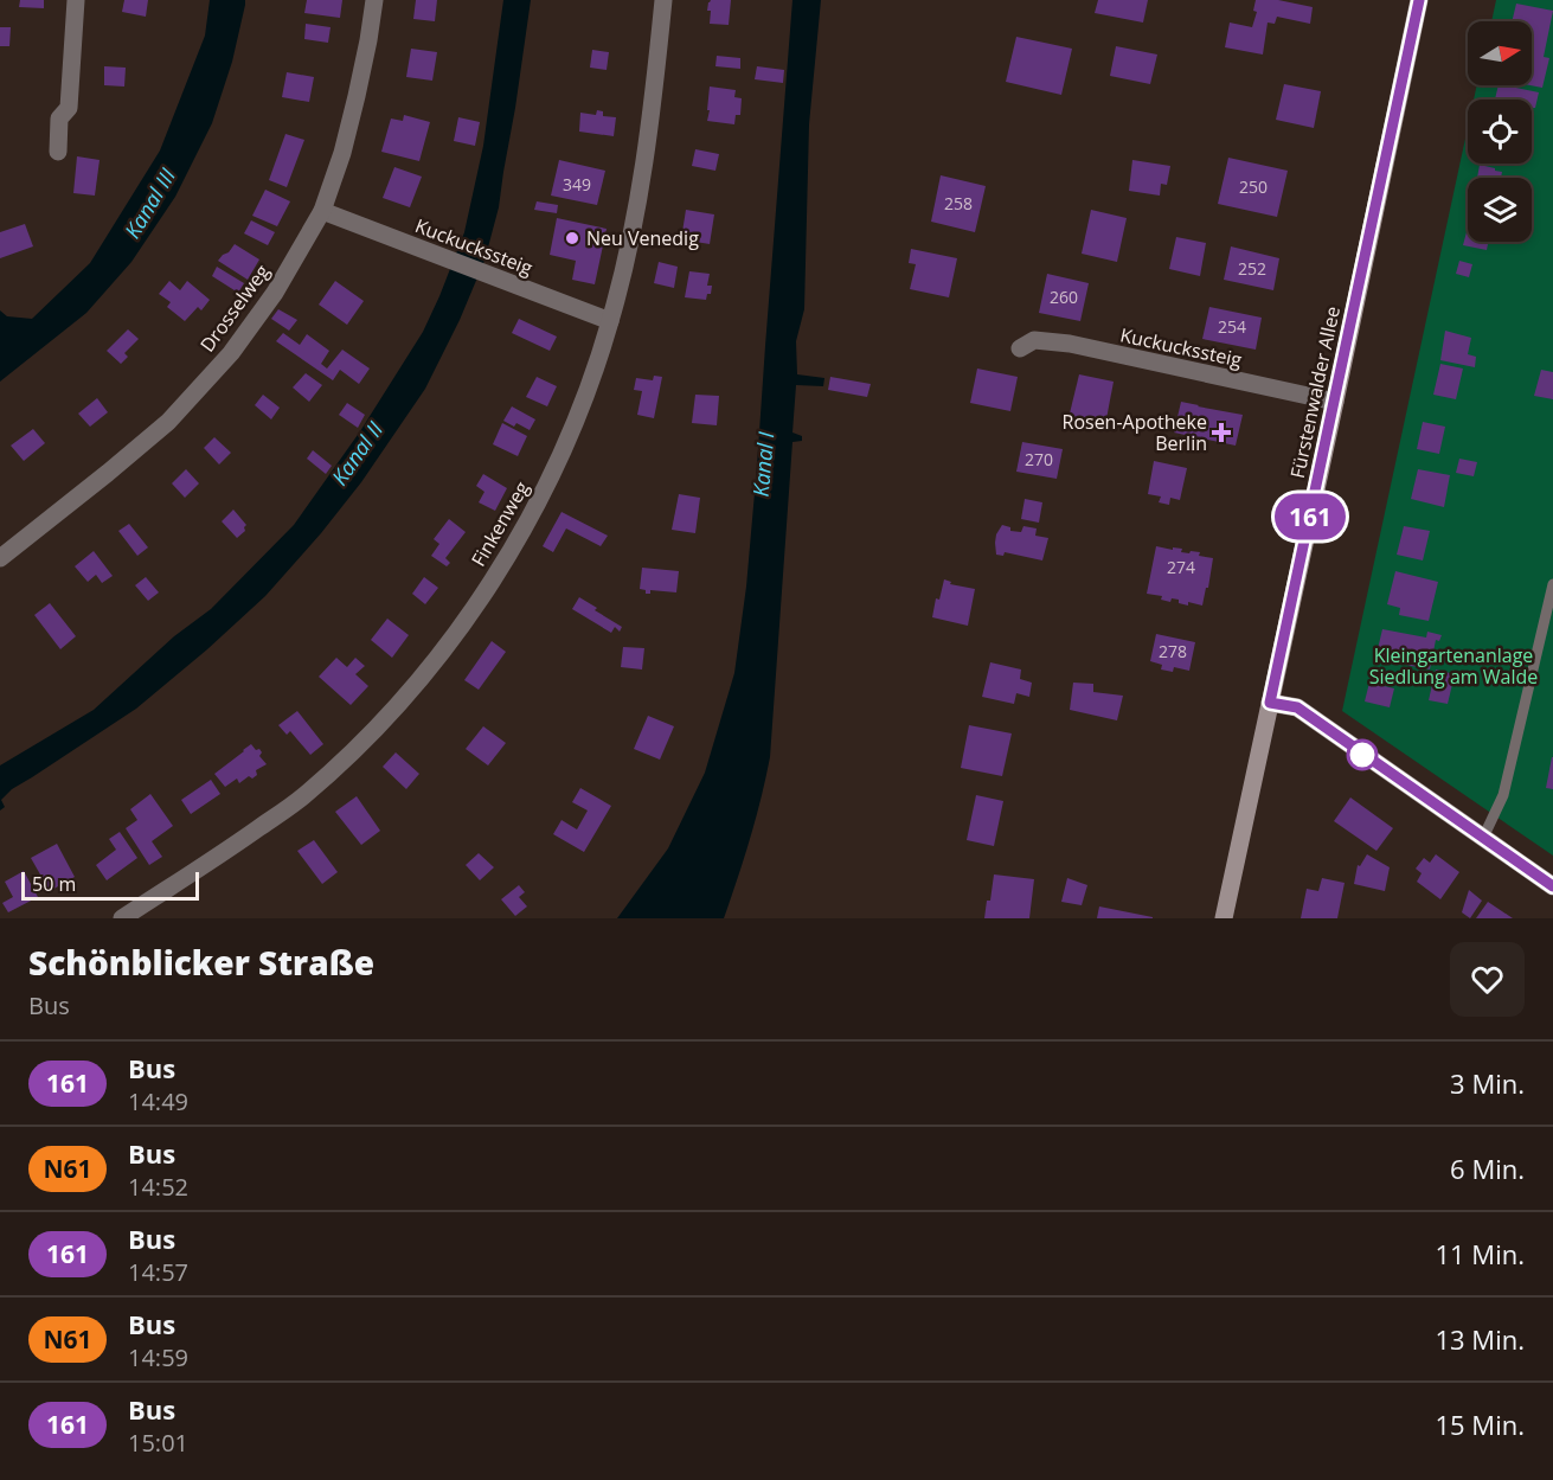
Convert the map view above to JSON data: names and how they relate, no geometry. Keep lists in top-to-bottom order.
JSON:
{
  "streets": {
    "main road": ["Fürstenwalder Allee"],
    "street": ["Kuckuckssteig", "Drosselweg", "Finkenweg"]
  },
  "crossings": [
    ["Kuckuckssteig", "Drosselweg"],
    ["Kuckuckssteig", "Fürstenwalder Allee"],
    ["Kuckuckssteig", "Finkenweg"]
  ],
  "water": ["Kanal III", "Kanal II", "Kanal I"],
  "parks": ["Kleingartenanlage Siedlung am Walde"],
  "places": {
    "other": ["Neu Venedig"],
    "health": ["Rosen-Apotheke Berlin"]
  },
  "lines": ["bus line 161"],
  "house_numbers": [
    "349",
    "250",
    "258",
    "252",
    "260",
    "254",
    "270",
    "274",
    "278"
  ],
  "scale_bar": "50 m",
  "north": "right",
  "page": {
    "on_map": "161",
    "scale": "50 m",
    "heading": ["Schönblicker Straße", "Bus"],
    "list": [
      {
        "mark": "161",
        "name": "Bus",
        "note": "14:49",
        "value": "3 Min."
      },
      {
        "mark": "N61",
        "name": "Bus",
        "note": "14:52",
        "value": "6 Min."
      },
      {
        "mark": "161",
        "name": "Bus",
        "note": "14:57",
        "value": "11 Min."
      },
      {
        "mark": "N61",
        "name": "Bus",
        "note": "14:59",
        "value": "13 Min."
      },
      {
        "mark": "161",
        "name": "Bus",
        "note": "15:01",
        "value": "15 Min."
      }
    ]
  }
}
